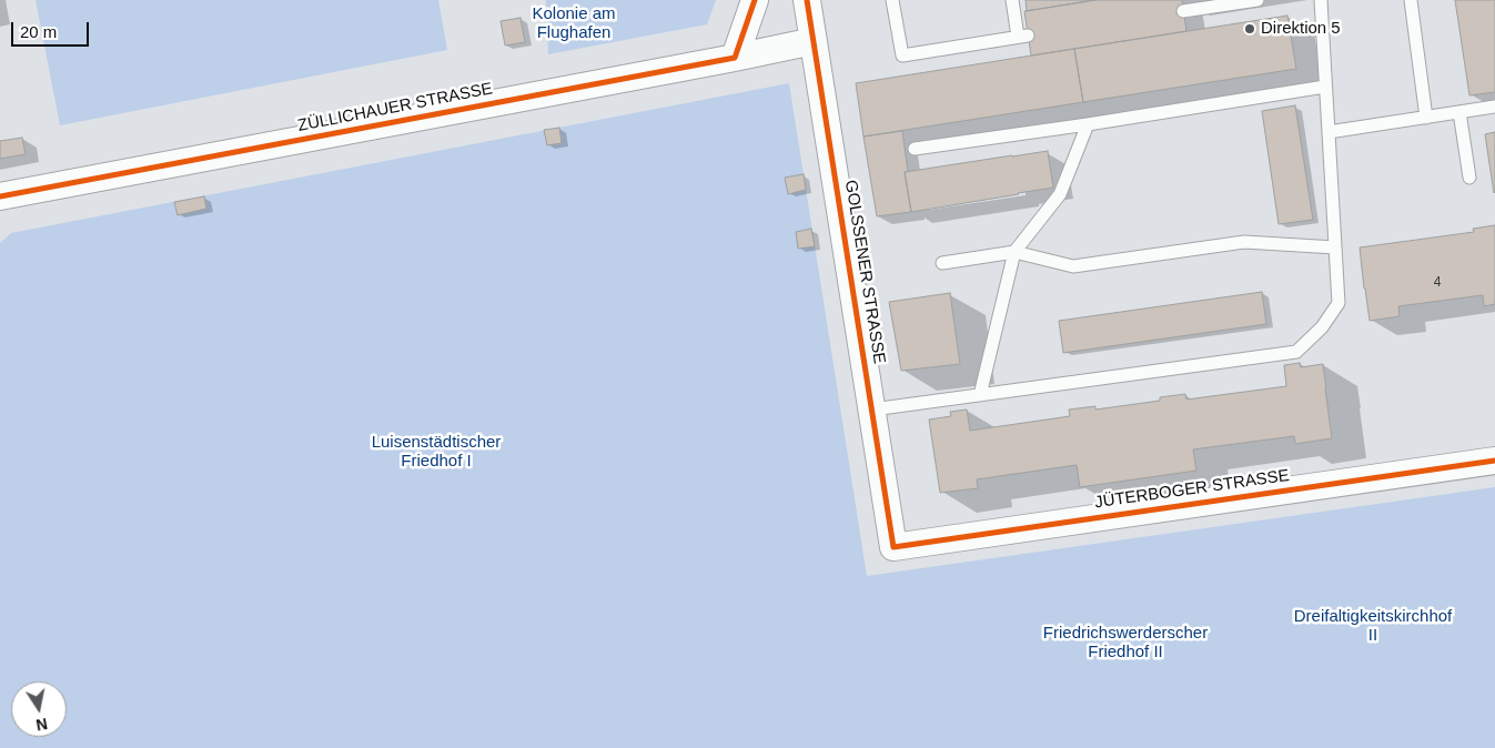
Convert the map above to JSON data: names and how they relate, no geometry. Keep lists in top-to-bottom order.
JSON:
{
  "streets": {
    "street": ["ZÜLLICHAUER STRASSE", "GOLSSENER STRASSE", "JÜTERBOGER STRASSE"]
  },
  "crossings": [
    ["ZÜLLICHAUER STRASSE", "GOLSSENER STRASSE"],
    ["GOLSSENER STRASSE", "JÜTERBOGER STRASSE"]
  ],
  "parks": [
    "Kolonie am Flughafen",
    "Luisenstädtischer Friedhof I",
    "Dreifaltigkeitskirchhof II",
    "Friedrichswerderscher Friedhof II"
  ],
  "places": ["Direktion 5"],
  "house_numbers": ["4"],
  "scale_bar": "20 m",
  "north": "bottom"
}
